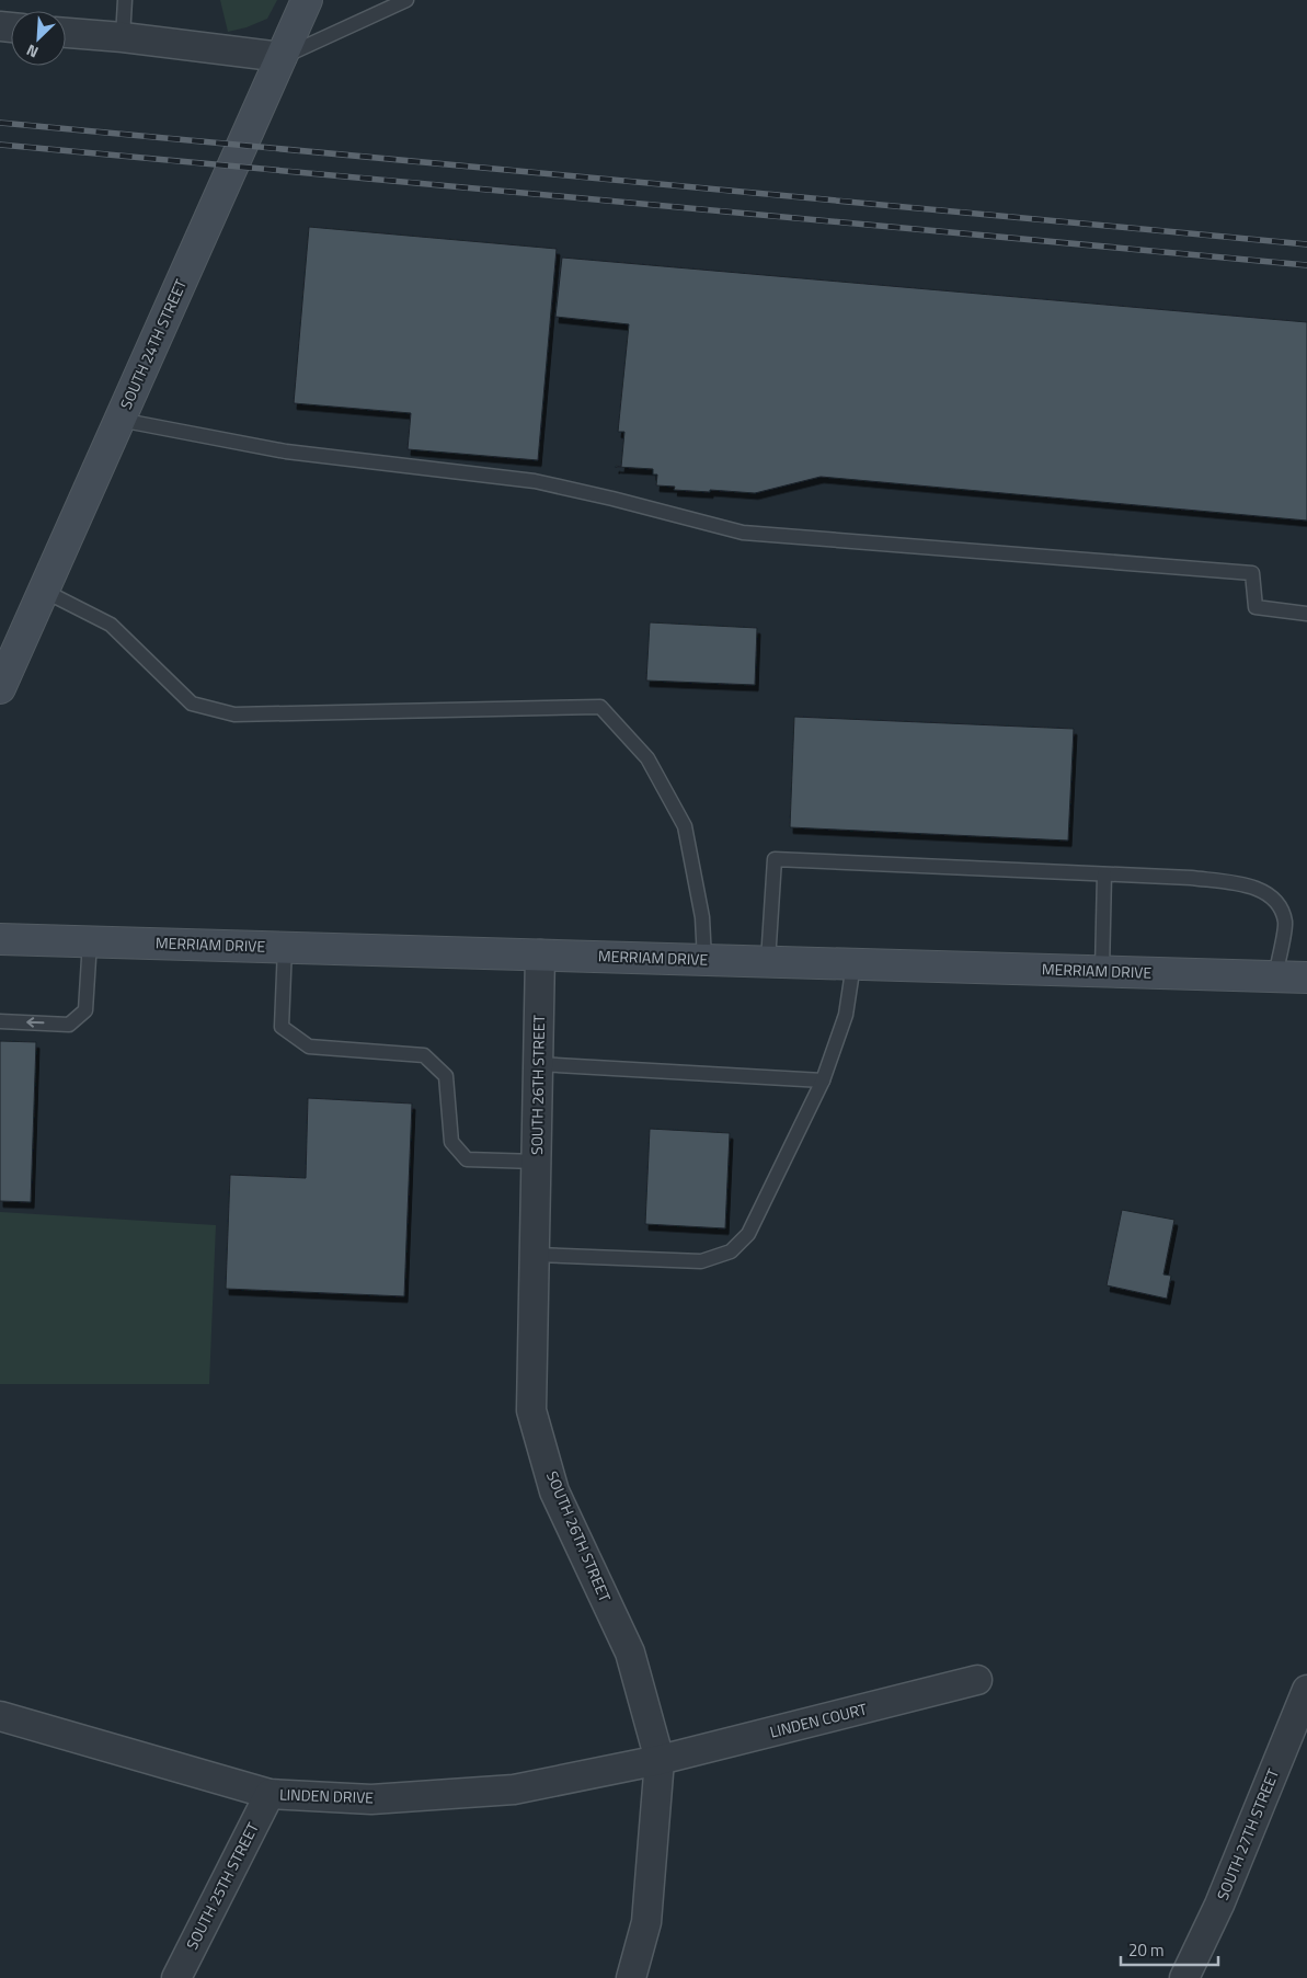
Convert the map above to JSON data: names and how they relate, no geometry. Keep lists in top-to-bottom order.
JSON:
{
  "streets": {
    "main road": ["SOUTH 24TH STREET", "MERRIAM DRIVE"],
    "street": [
      "SOUTH 26TH STREET",
      "LINDEN COURT",
      "LINDEN DRIVE",
      "SOUTH 27TH STREET",
      "SOUTH 25TH STREET"
    ]
  },
  "crossings": [
    ["MERRIAM DRIVE", "SOUTH 26TH STREET"],
    ["SOUTH 26TH STREET", "LINDEN COURT"],
    ["SOUTH 26TH STREET", "LINDEN DRIVE"],
    ["LINDEN COURT", "LINDEN DRIVE"],
    ["LINDEN DRIVE", "SOUTH 25TH STREET"]
  ],
  "scale_bar": "20 m",
  "north": "bottom left"
}
